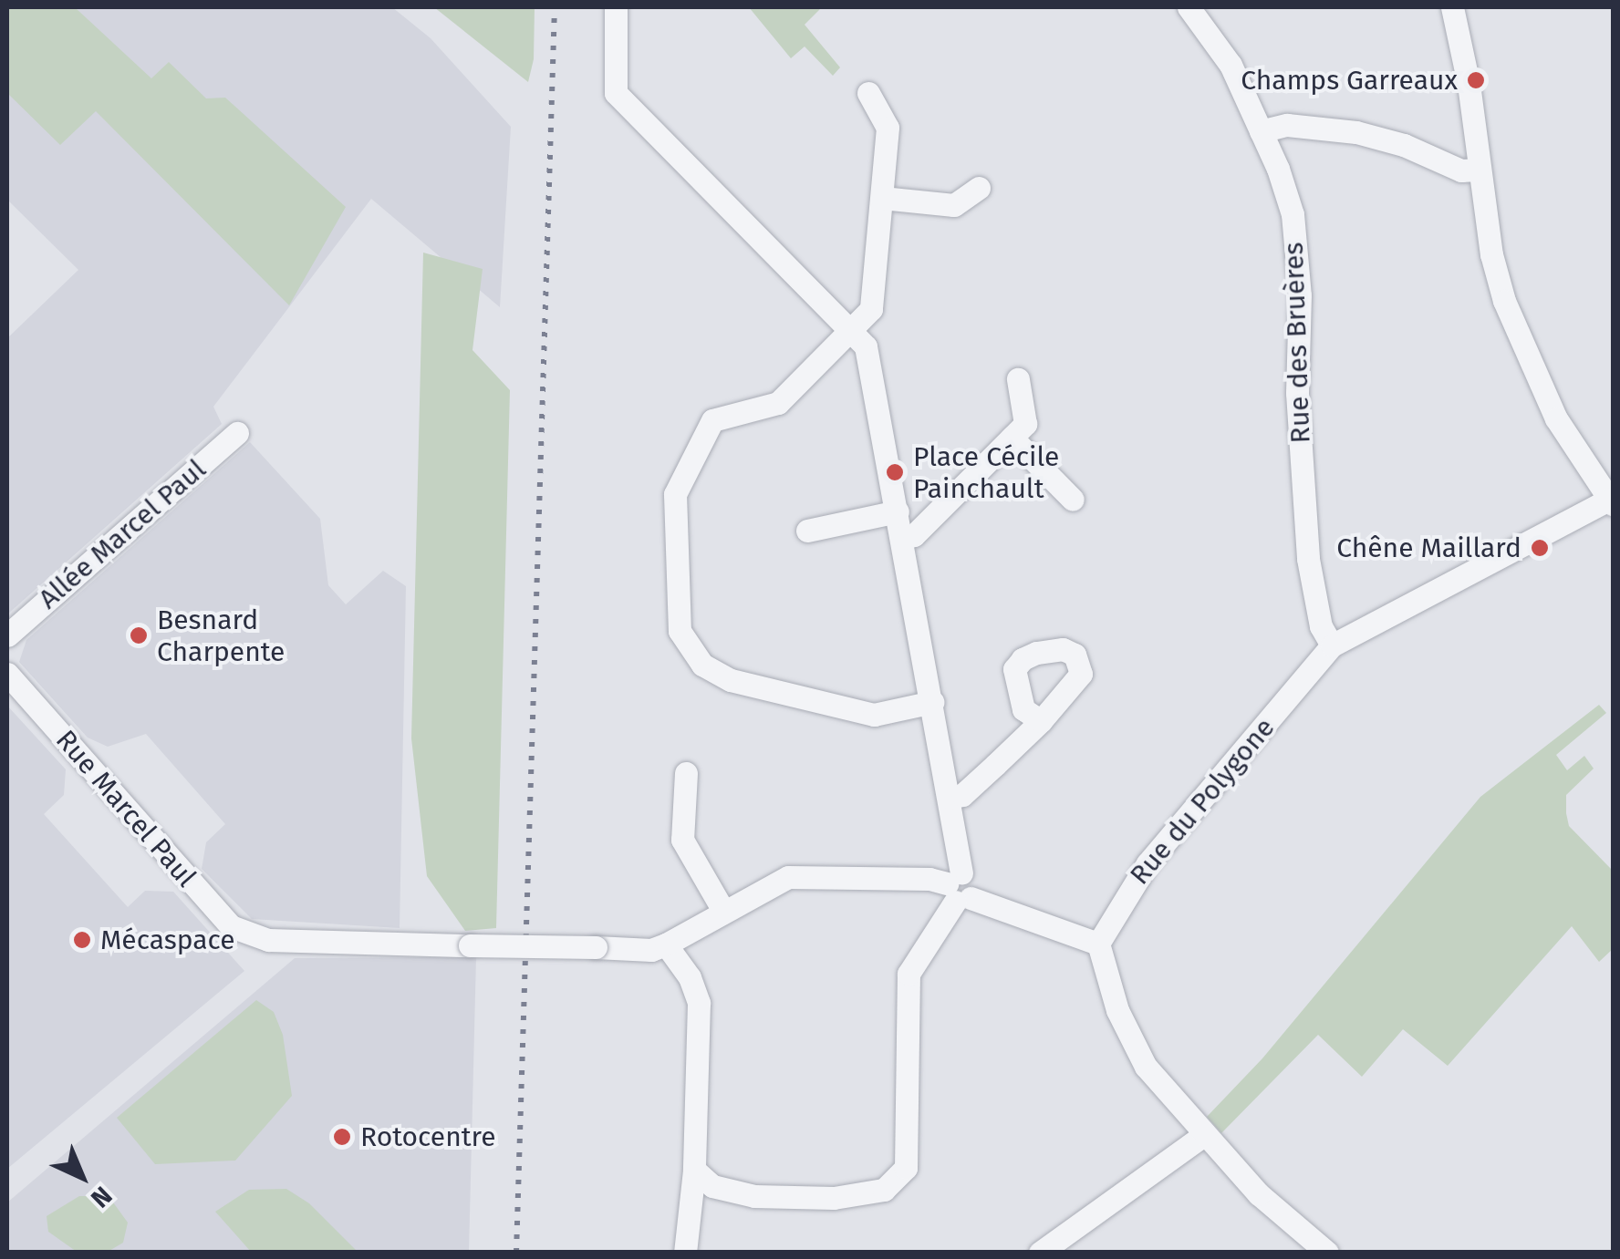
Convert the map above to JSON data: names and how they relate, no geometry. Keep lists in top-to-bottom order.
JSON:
{
  "streets": {
    "street": [
      "Rue des Bruères",
      "Allée Marcel Paul",
      "Rue du Polygone",
      "Rue Marcel Paul"
    ]
  },
  "crossings": [
    ["Rue des Bruères", "Rue du Polygone"]
  ],
  "places": [
    "Champs Garreaux",
    "Place Cécile Painchault",
    "Chêne Maillard",
    "Besnard Charpente",
    "Mécaspace",
    "Rotocentre"
  ],
  "north": "bottom right"
}
